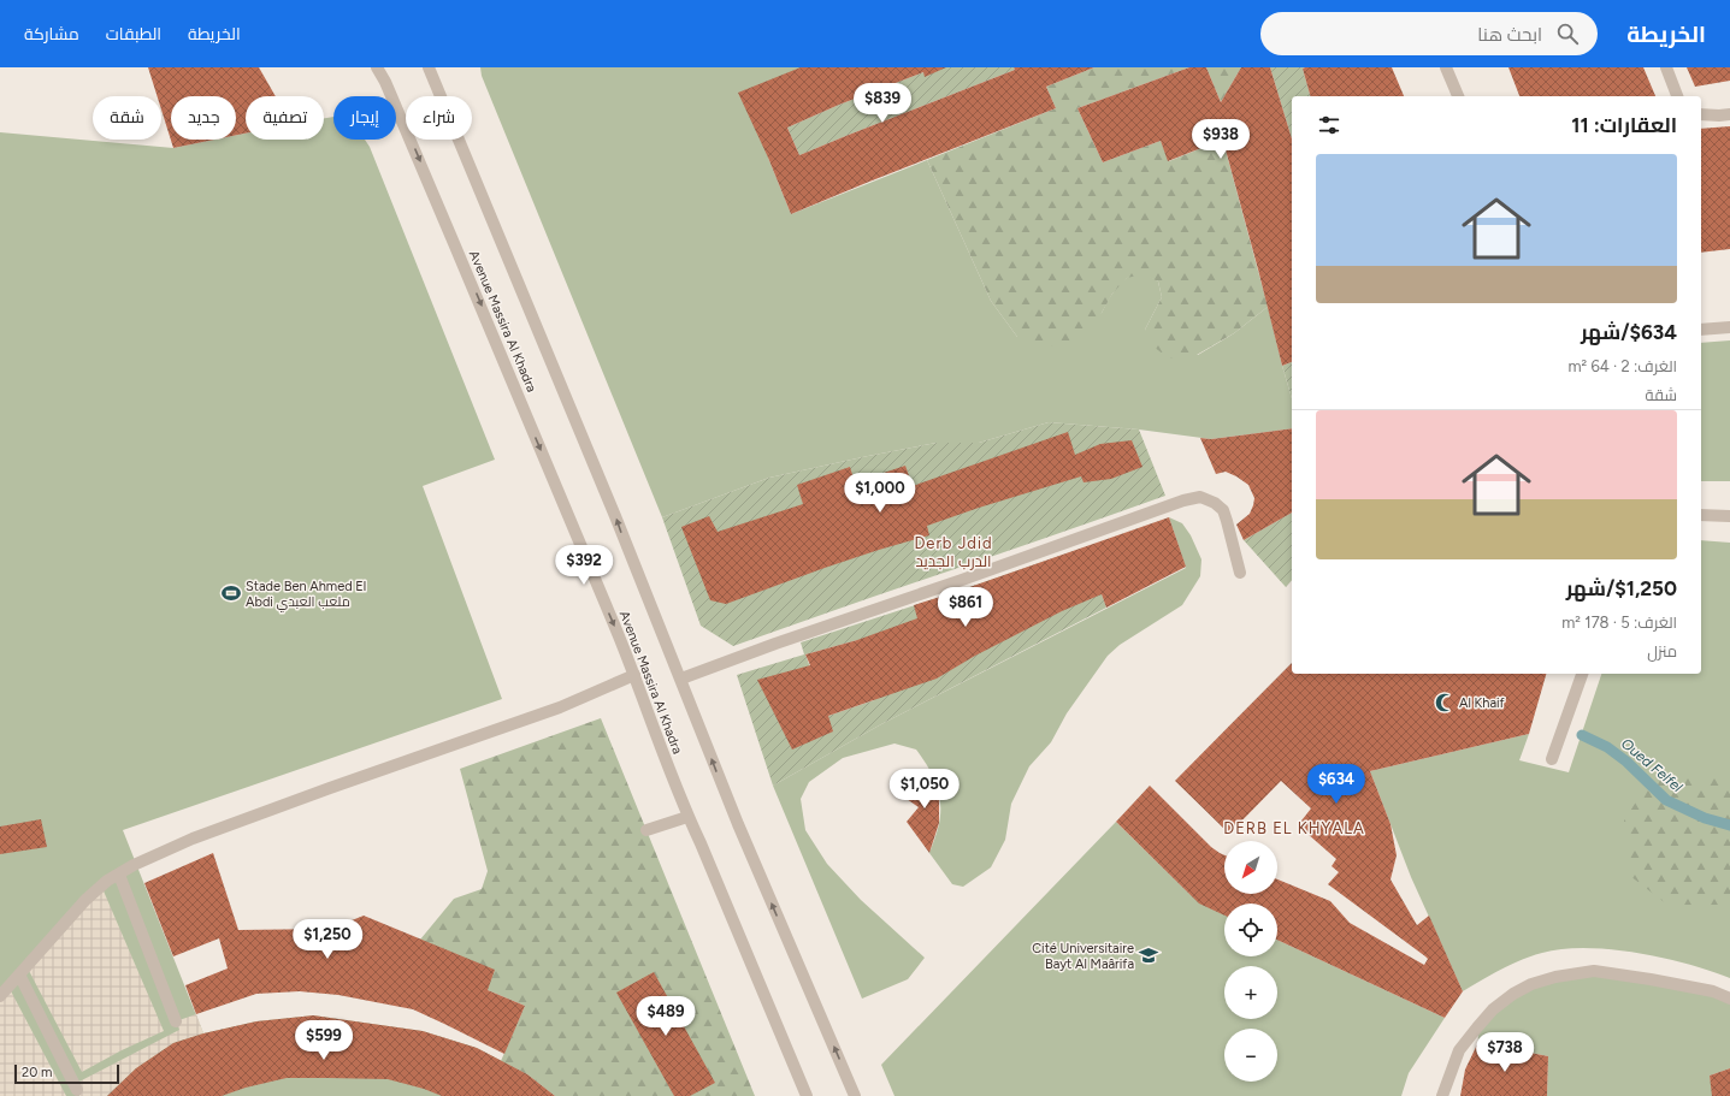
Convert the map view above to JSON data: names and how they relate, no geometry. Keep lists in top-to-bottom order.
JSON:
{
  "streets": {
    "street": ["Avenue Massira Al Khadra"]
  },
  "districts": ["Derb Jdid الدرب الجديد", "DERB EL KHYALA"],
  "water": ["Oued Felfel"],
  "places": {
    "sports": ["Stade Ben Ahmed El Abdi ملعب العبدي"],
    "mosque": ["Al Khaif"],
    "school or university": ["Cité Universitaire Bayt Al Maârifa"]
  },
  "scale_bar": "20 m",
  "north": "bottom left",
  "page": {
    "header": "الخريطة",
    "search": "ابحث هنا",
    "nav": ["الخريطة", "الطبقات", "مشاركة"],
    "price": [
      "$839",
      "$938",
      "$1,000",
      "$392",
      "$861",
      "$634",
      "$1,050",
      "$1,250",
      "$489",
      "$599",
      "$738"
    ],
    "chip": [
      "شراء",
      "إيجار",
      "تصفية",
      "جديد",
      "شقة"
    ],
    "heading": "العقارات: 11",
    "list": [
      {
        "name": "$634/شهر",
        "note": "الغرف: 2 · 64 m² · شقة"
      },
      {
        "name": "$1,250/شهر",
        "note": "الغرف: 5 · 178 m² · منزل"
      }
    ],
    "map_buttons": ["+", "−"],
    "scale": "20 m"
  }
}
